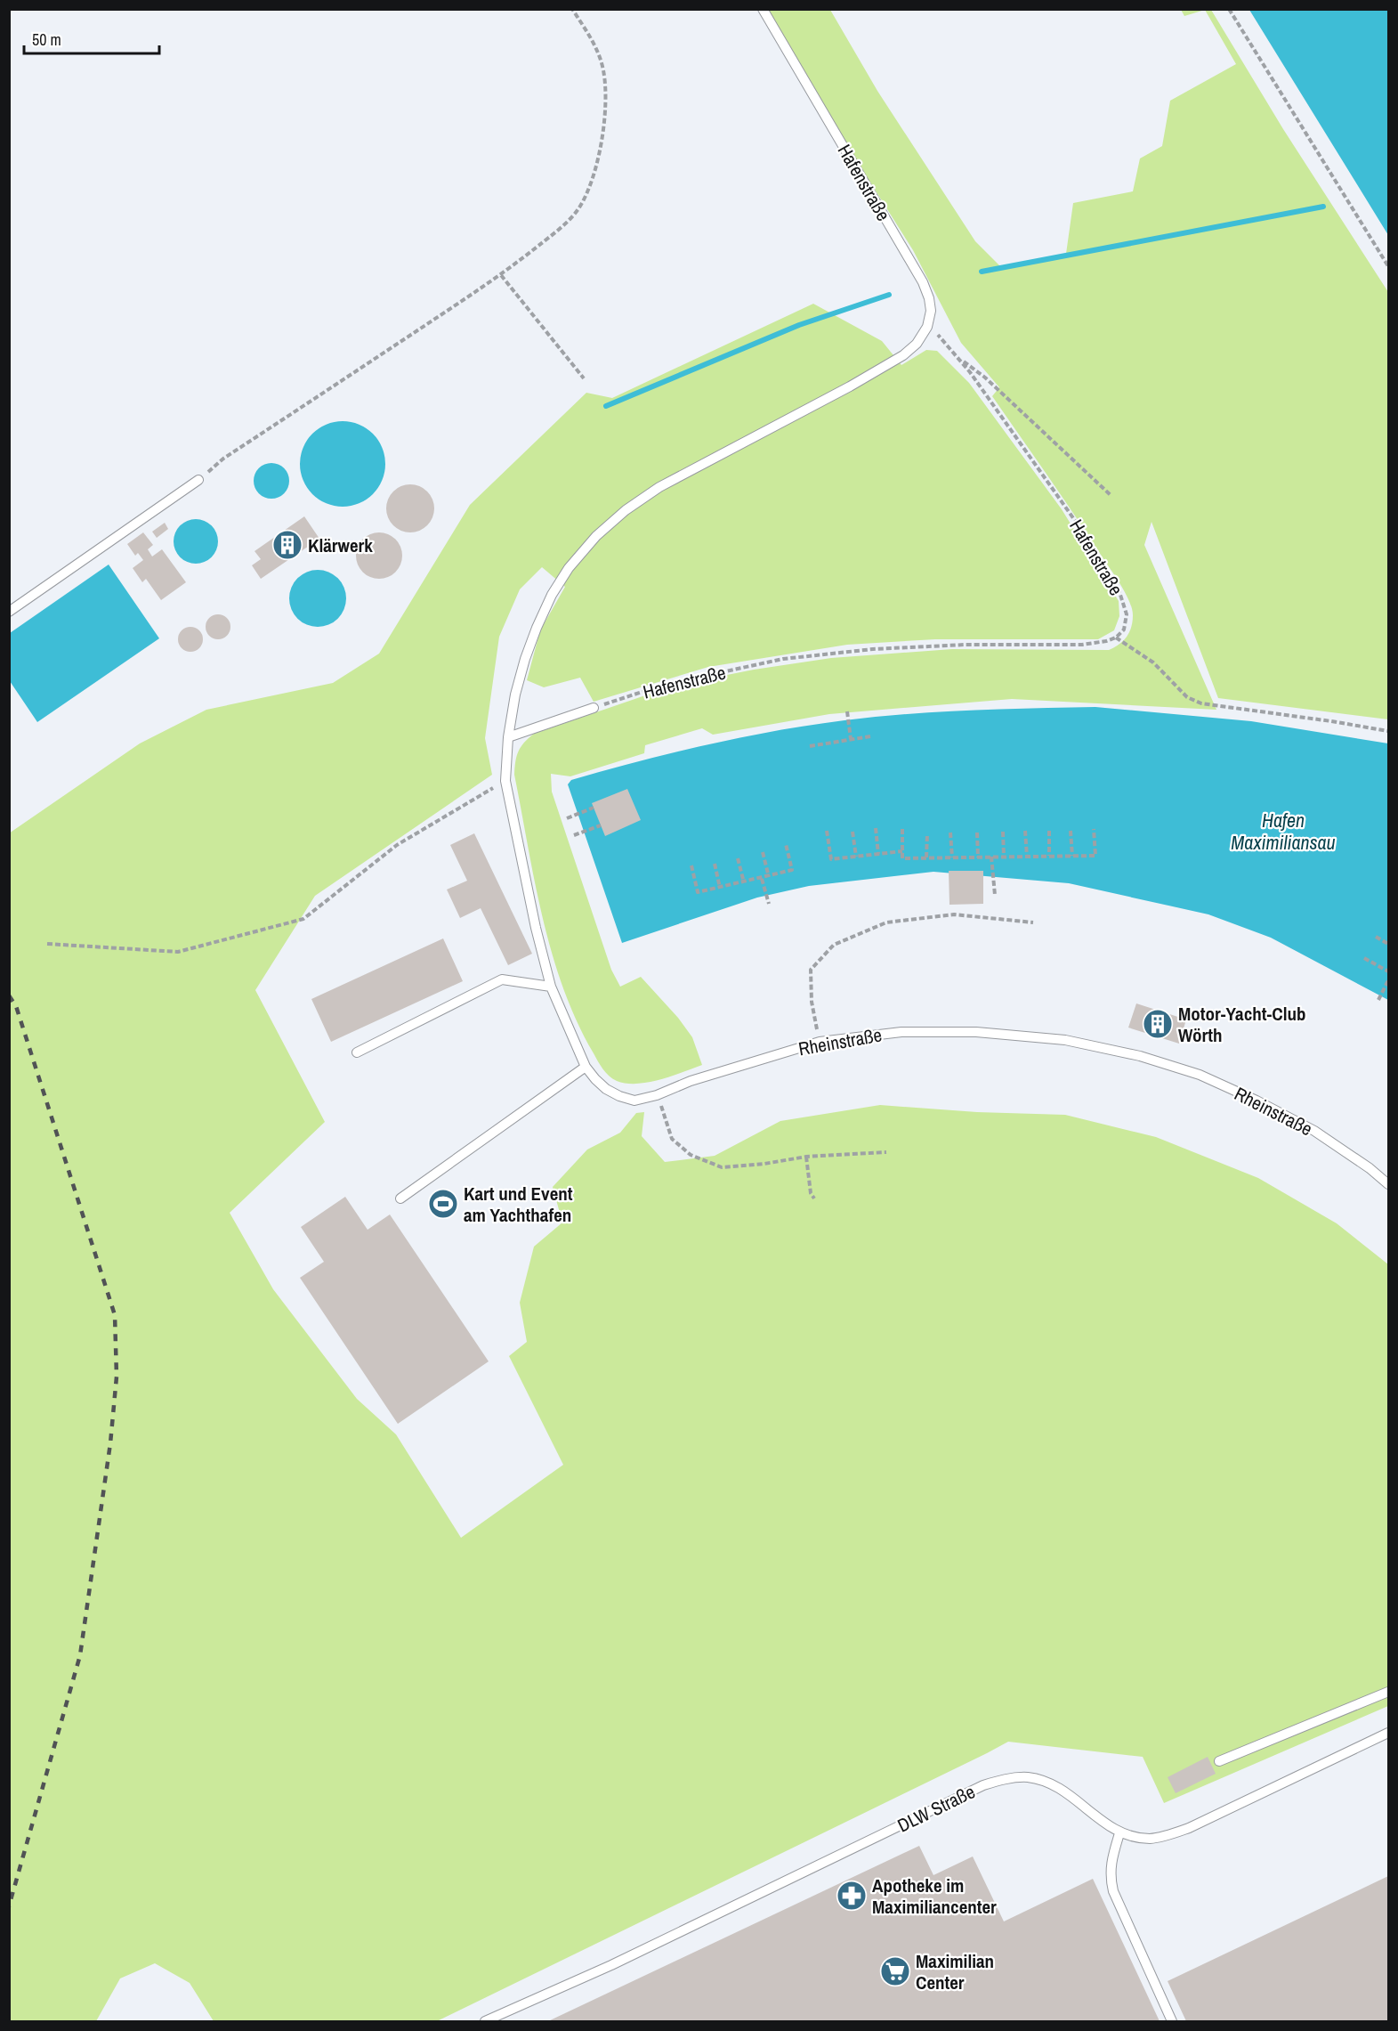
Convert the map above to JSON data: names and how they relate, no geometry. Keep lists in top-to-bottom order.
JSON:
{
  "streets": {
    "lane": ["Hafenstraße", "Rheinstraße", "DLW Straße"]
  },
  "crossings": [
    ["Hafenstraße", "Rheinstraße"]
  ],
  "water": ["Hafen Maximiliansau"],
  "places": {
    "building": ["Klärwerk", "Motor-Yacht-Club Wörth"],
    "sports": ["Kart und Event am Yachthafen"],
    "pharmacy": ["Apotheke im Maximiliancenter"],
    "supermarket": ["Maximilian Center"]
  },
  "scale_bar": "50 m"
}
